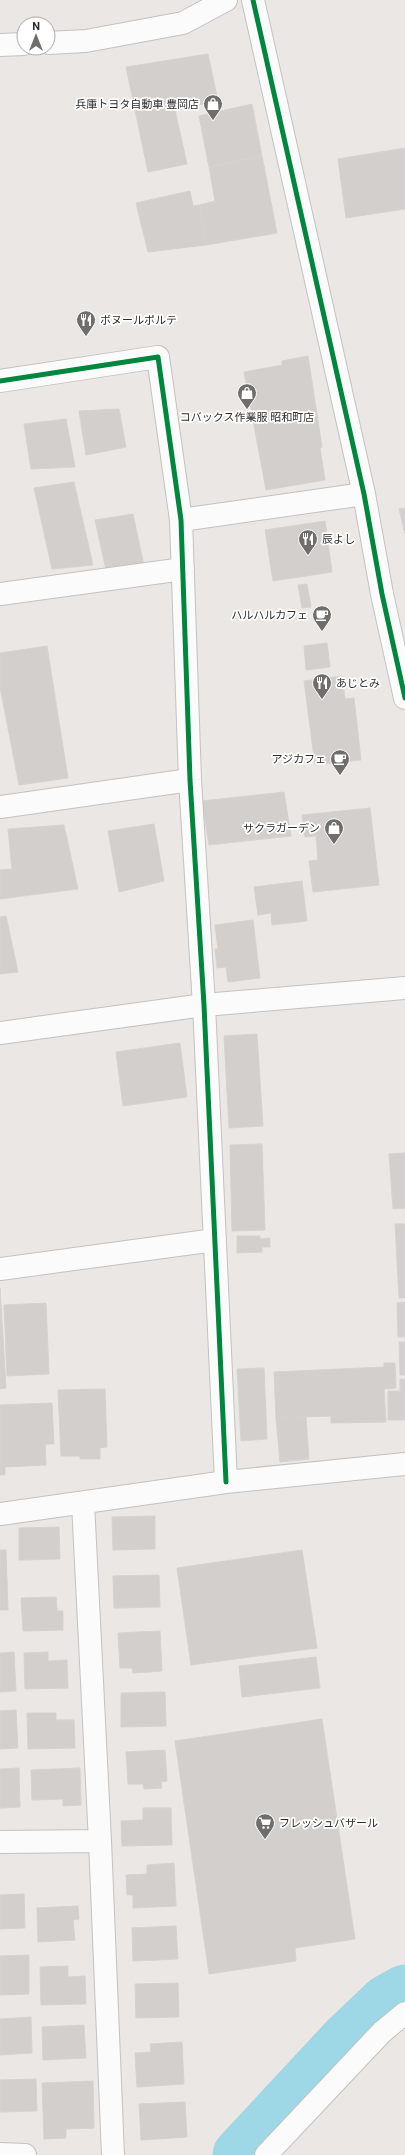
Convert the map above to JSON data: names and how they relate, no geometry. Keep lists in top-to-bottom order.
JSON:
{
  "places": {
    "shop": ["兵庫トヨタ自動車 豊岡店", "コバックス作業服 昭和町店", "サクラガーデン"],
    "restaurant": ["ボヌールポルテ", "辰よし", "あじとみ"],
    "cafe": ["ハルハルカフェ", "アジカフェ"],
    "supermarket": ["フレッシュバザール"]
  },
  "north": "top"
}
